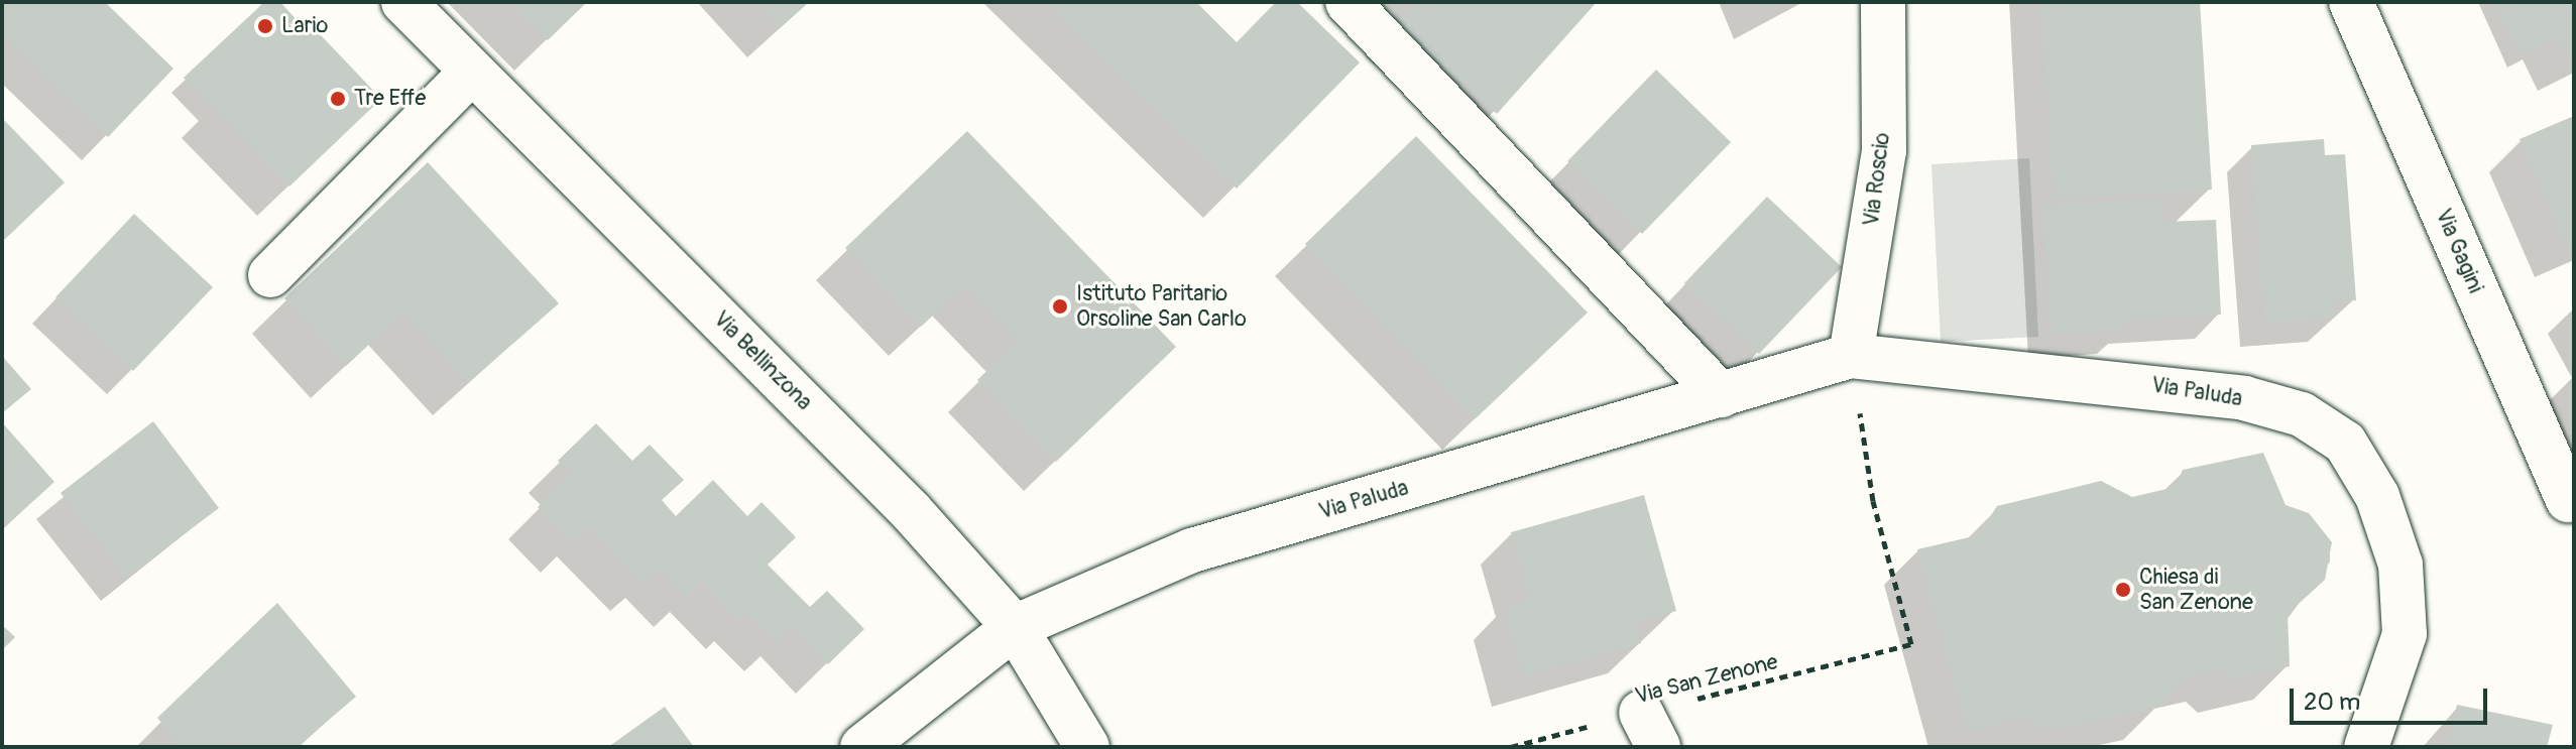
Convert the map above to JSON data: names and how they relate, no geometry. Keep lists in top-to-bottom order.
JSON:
{
  "streets": {
    "street": [
      "Via Roscio",
      "Via Gagini",
      "Via Bellinzona",
      "Via Paluda"
    ],
    "path": ["Via San Zenone"]
  },
  "crossings": [
    ["Via Roscio", "Via Paluda"],
    ["Via Roscio", "Via San Zenone"],
    ["Via Bellinzona", "Via Paluda"],
    ["Via Paluda", "Via San Zenone"]
  ],
  "places": [
    "Lario",
    "Tre Effe",
    "Istituto Paritario Orsoline San Carlo",
    "Chiesa di San Zenone"
  ],
  "scale_bar": "20 m"
}
